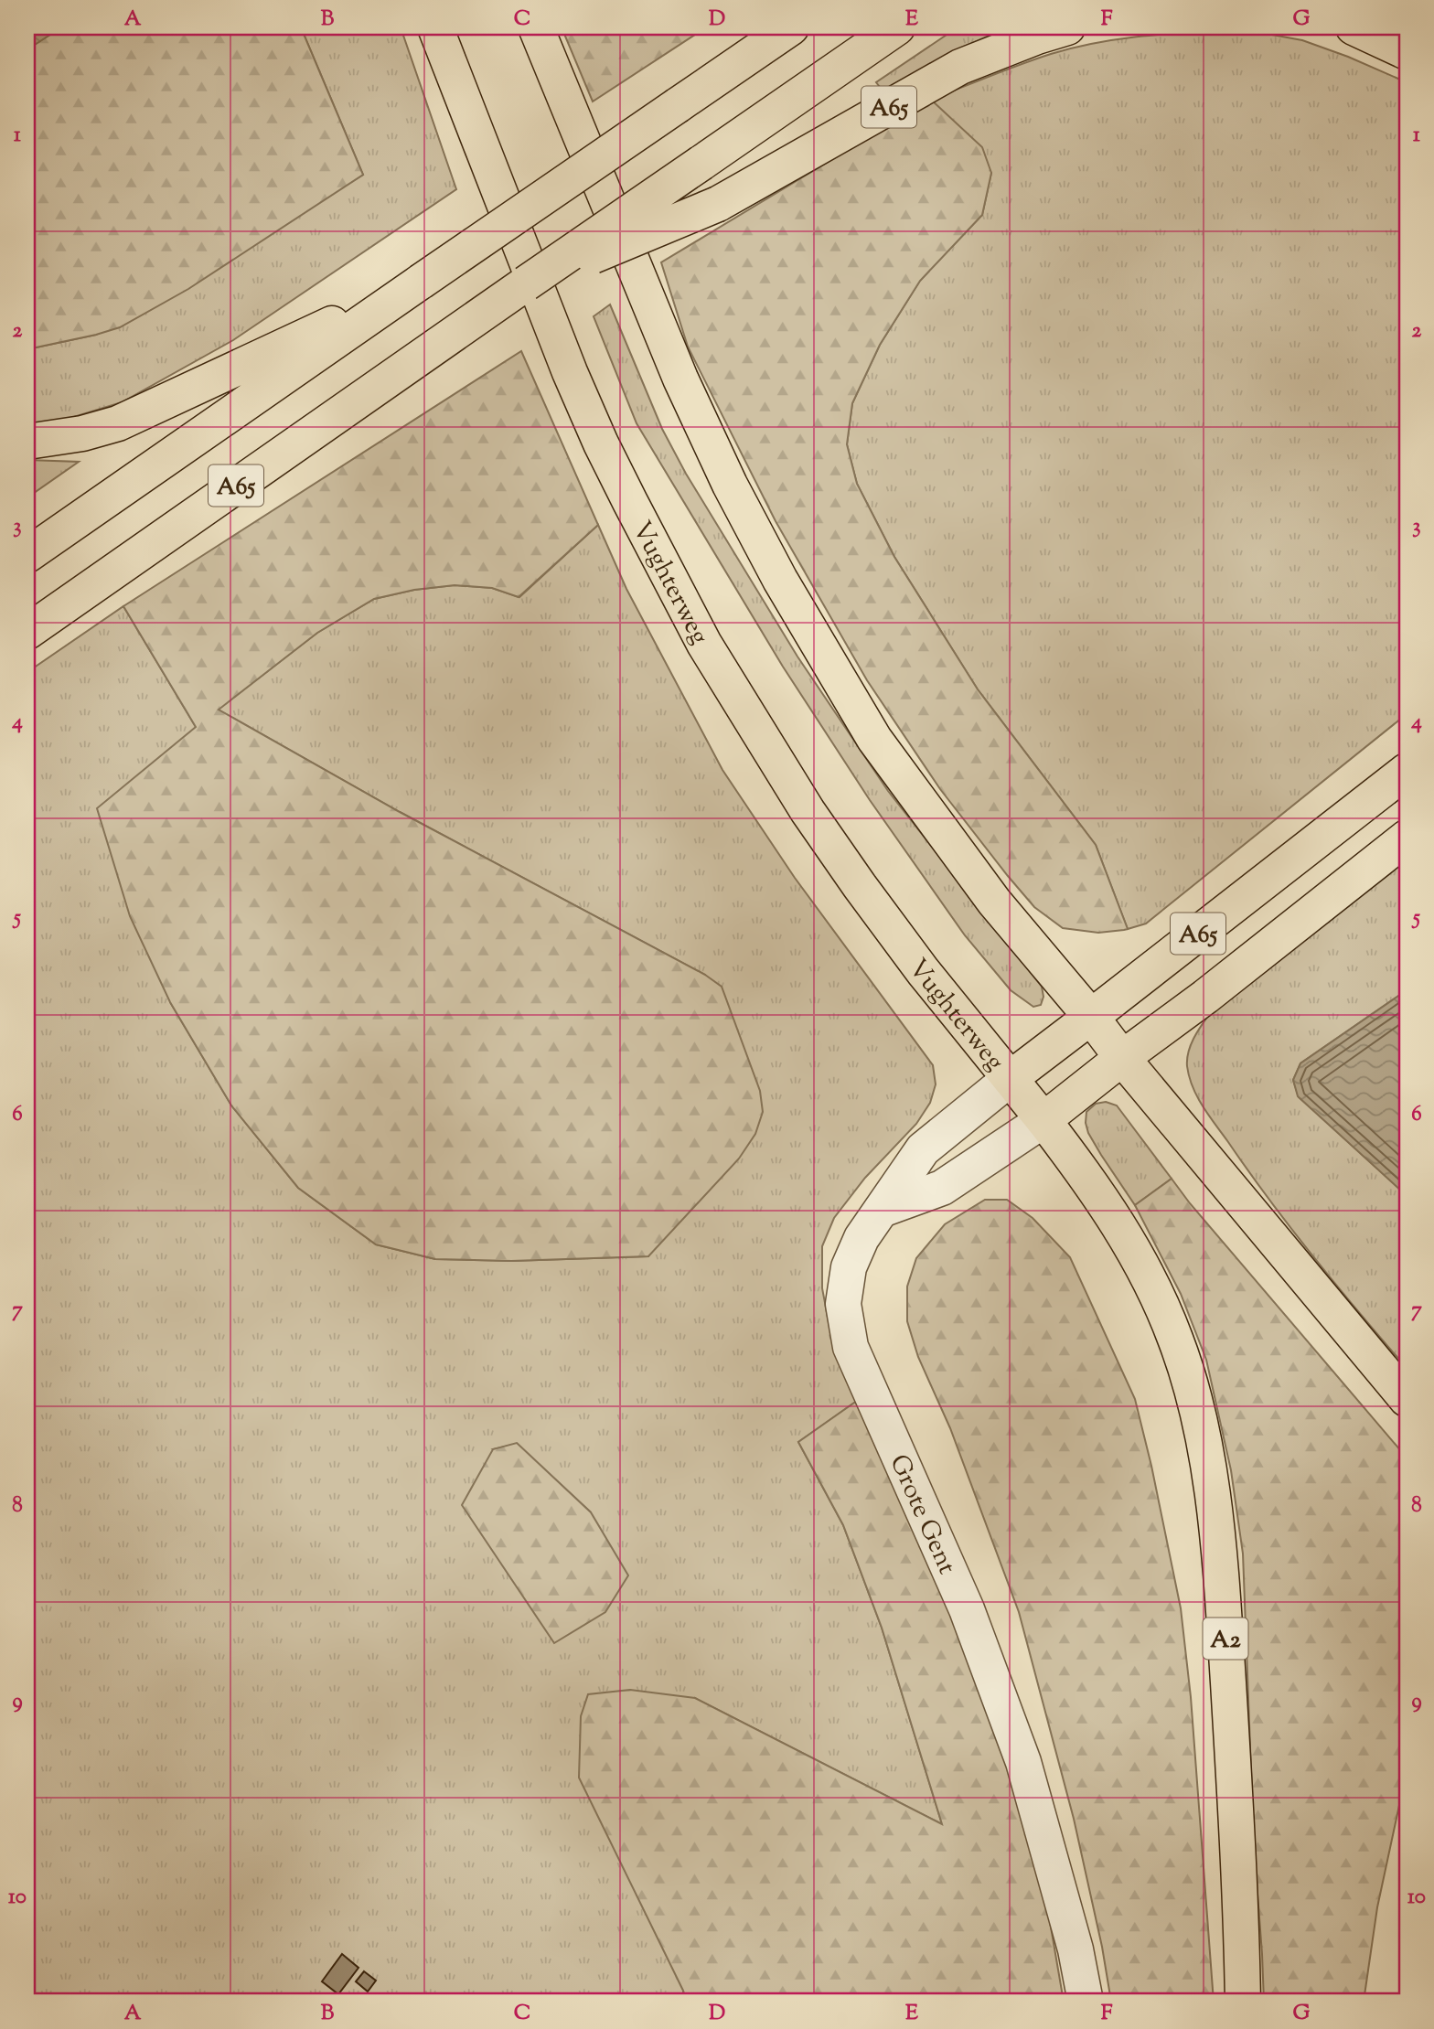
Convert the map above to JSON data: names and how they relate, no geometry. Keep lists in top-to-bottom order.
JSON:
{
  "streets": {
    "main road": ["A65", "Vughterweg", "A2"],
    "street": ["Grote Gent"]
  },
  "crossings": [
    ["Vughterweg", "Grote Gent"],
    ["Vughterweg", "A2"]
  ],
  "grid": {
    "columns": [
      "A",
      "B",
      "C",
      "D",
      "E",
      "F",
      "G"
    ],
    "rows": [
      "1",
      "2",
      "3",
      "4",
      "5",
      "6",
      "7",
      "8",
      "9",
      "10"
    ]
  }
}
